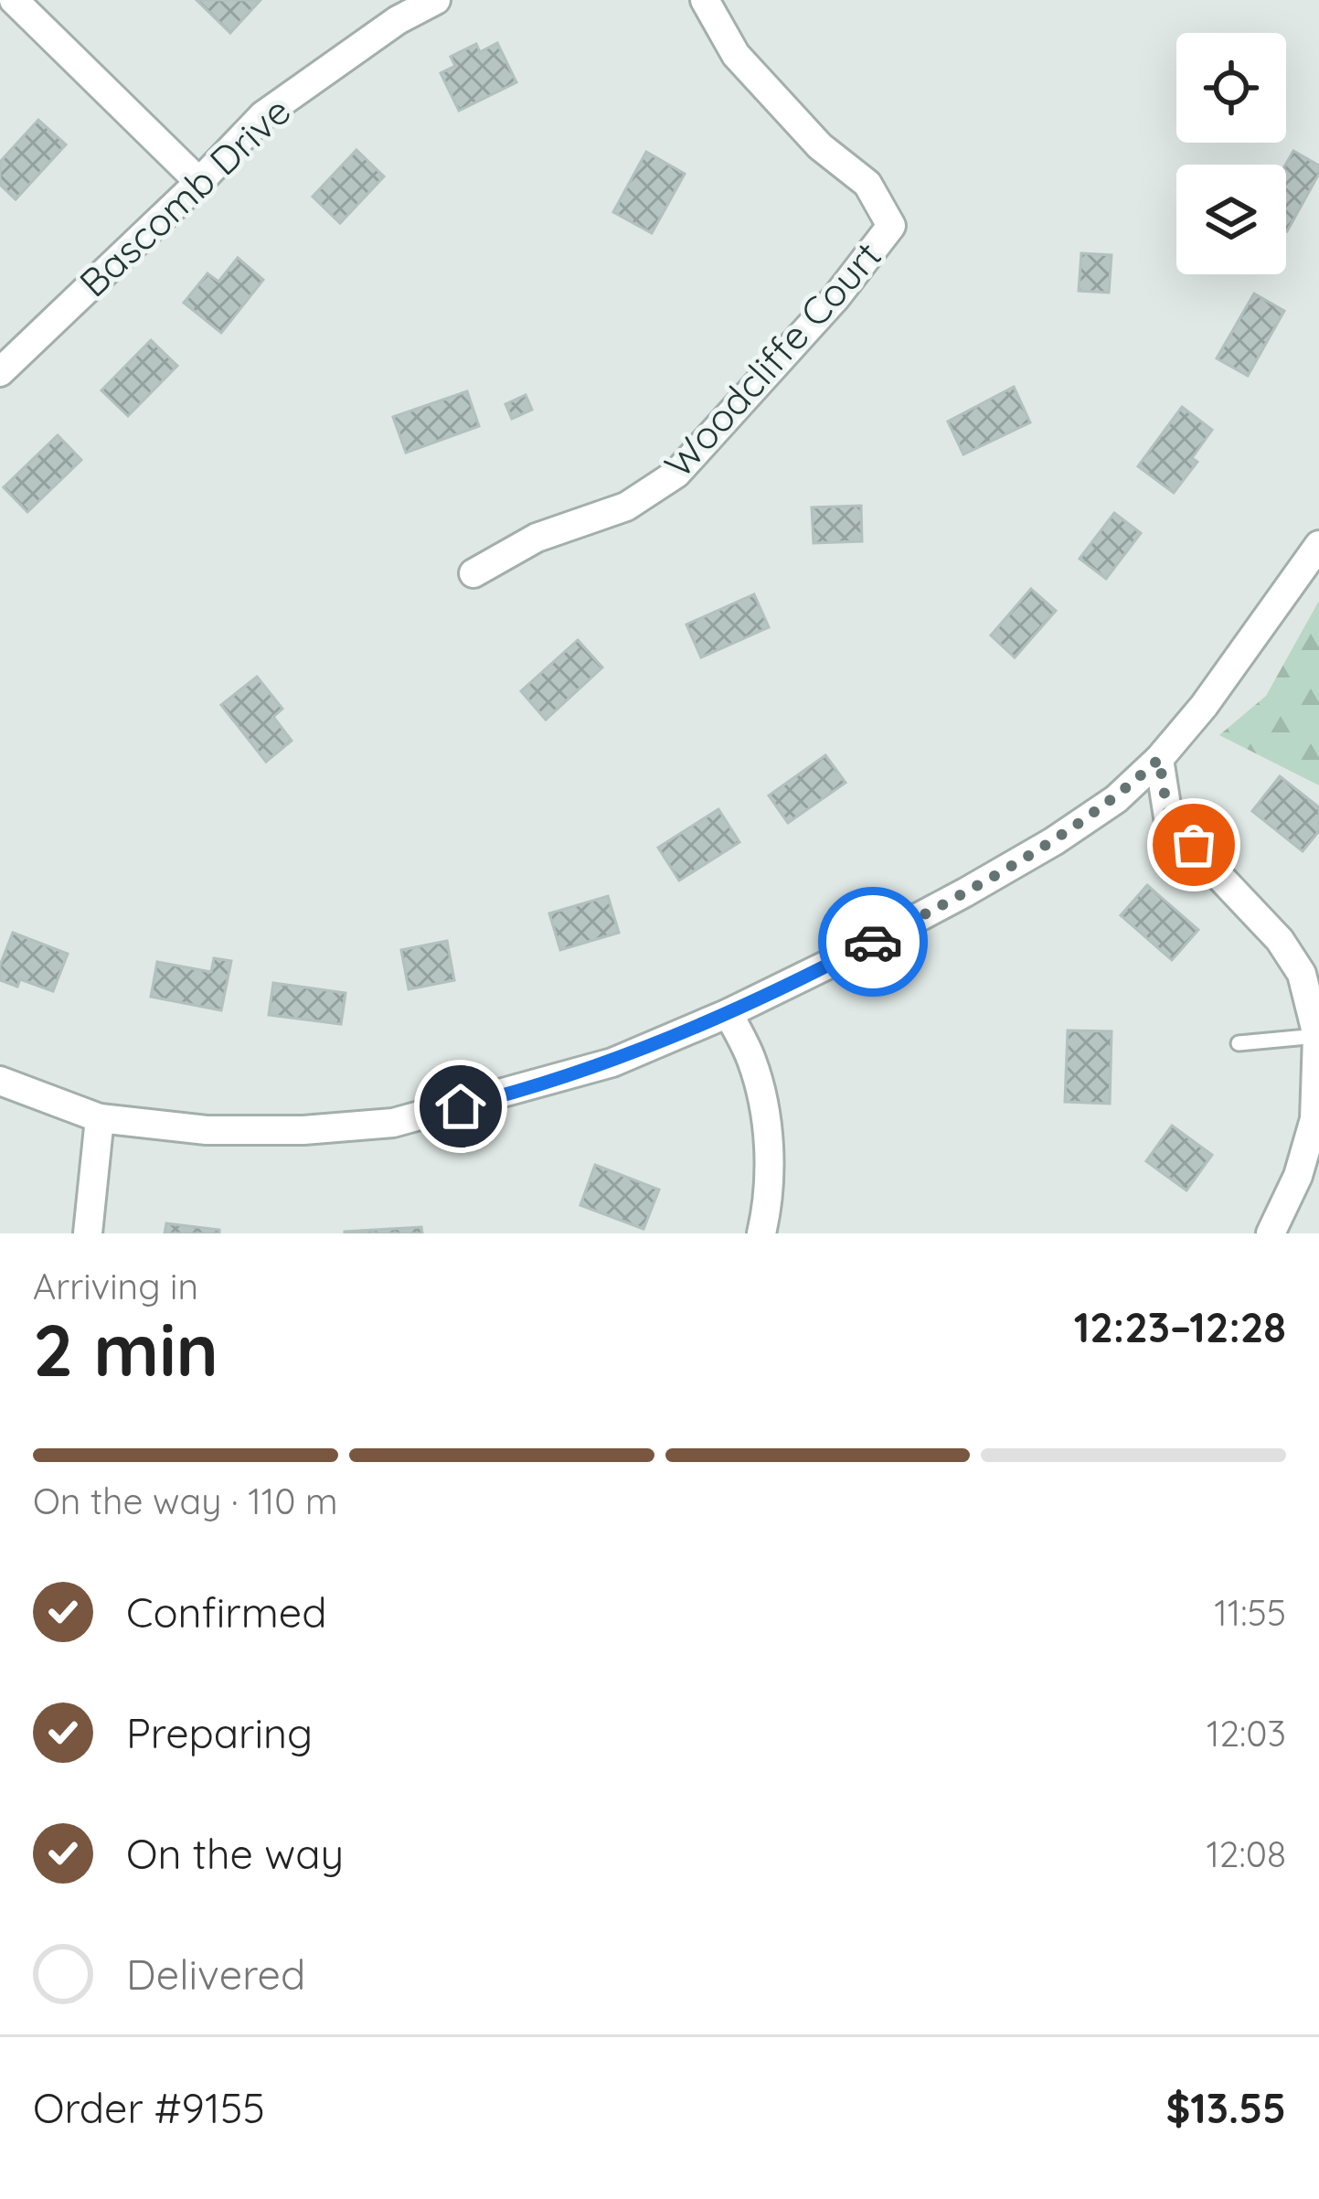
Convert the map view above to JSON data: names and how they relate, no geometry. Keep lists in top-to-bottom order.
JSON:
{
  "streets": {
    "street": ["Bascomb Drive", "Woodcliffe Court"]
  },
  "page": {
    "heading": ["2 min", "Arriving in", "12:23–12:28"],
    "panel": ["Order #9155", "$13.55"],
    "bar": "On the way · 110 m",
    "list": [
      ["Confirmed", "11:55"],
      ["Preparing", "12:03"],
      ["On the way", "12:08"],
      "Delivered"
    ]
  }
}
